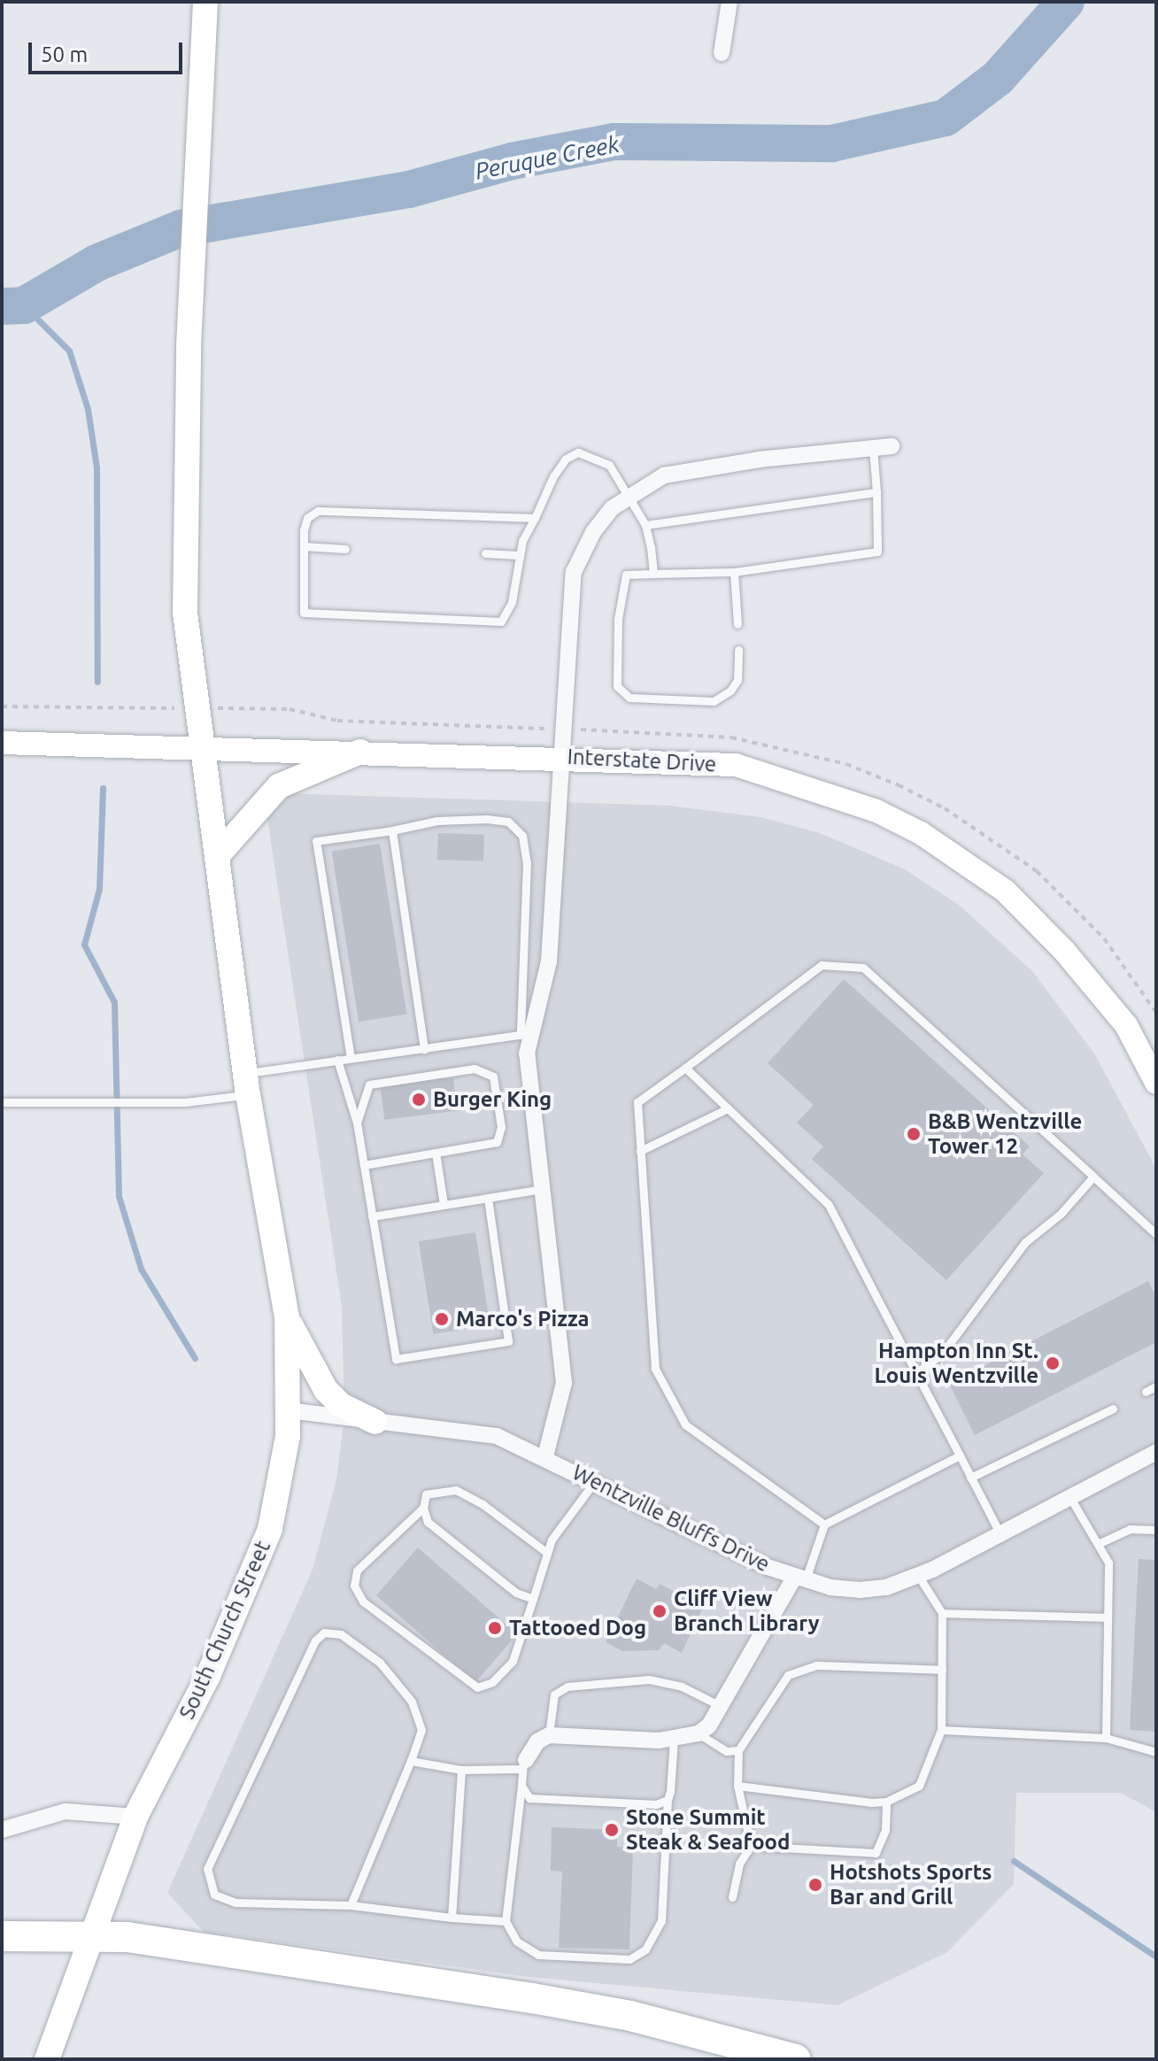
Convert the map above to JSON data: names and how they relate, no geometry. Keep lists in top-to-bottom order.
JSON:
{
  "streets": {
    "main road": ["Interstate Drive", "South Church Street"],
    "street": ["Wentzville Bluffs Drive"]
  },
  "crossings": [
    ["Interstate Drive", "South Church Street"],
    ["Wentzville Bluffs Drive", "South Church Street"]
  ],
  "water": ["Peruque Creek"],
  "places": [
    "Burger King",
    "B&B Wentzville Tower 12",
    "Marco's Pizza",
    "Hampton Inn St. Louis Wentzville",
    "Cliff View Branch Library",
    "Tattooed Dog",
    "Stone Summit Steak & Seafood",
    "Hotshots Sports Bar and Grill"
  ],
  "scale_bar": "50 m"
}
